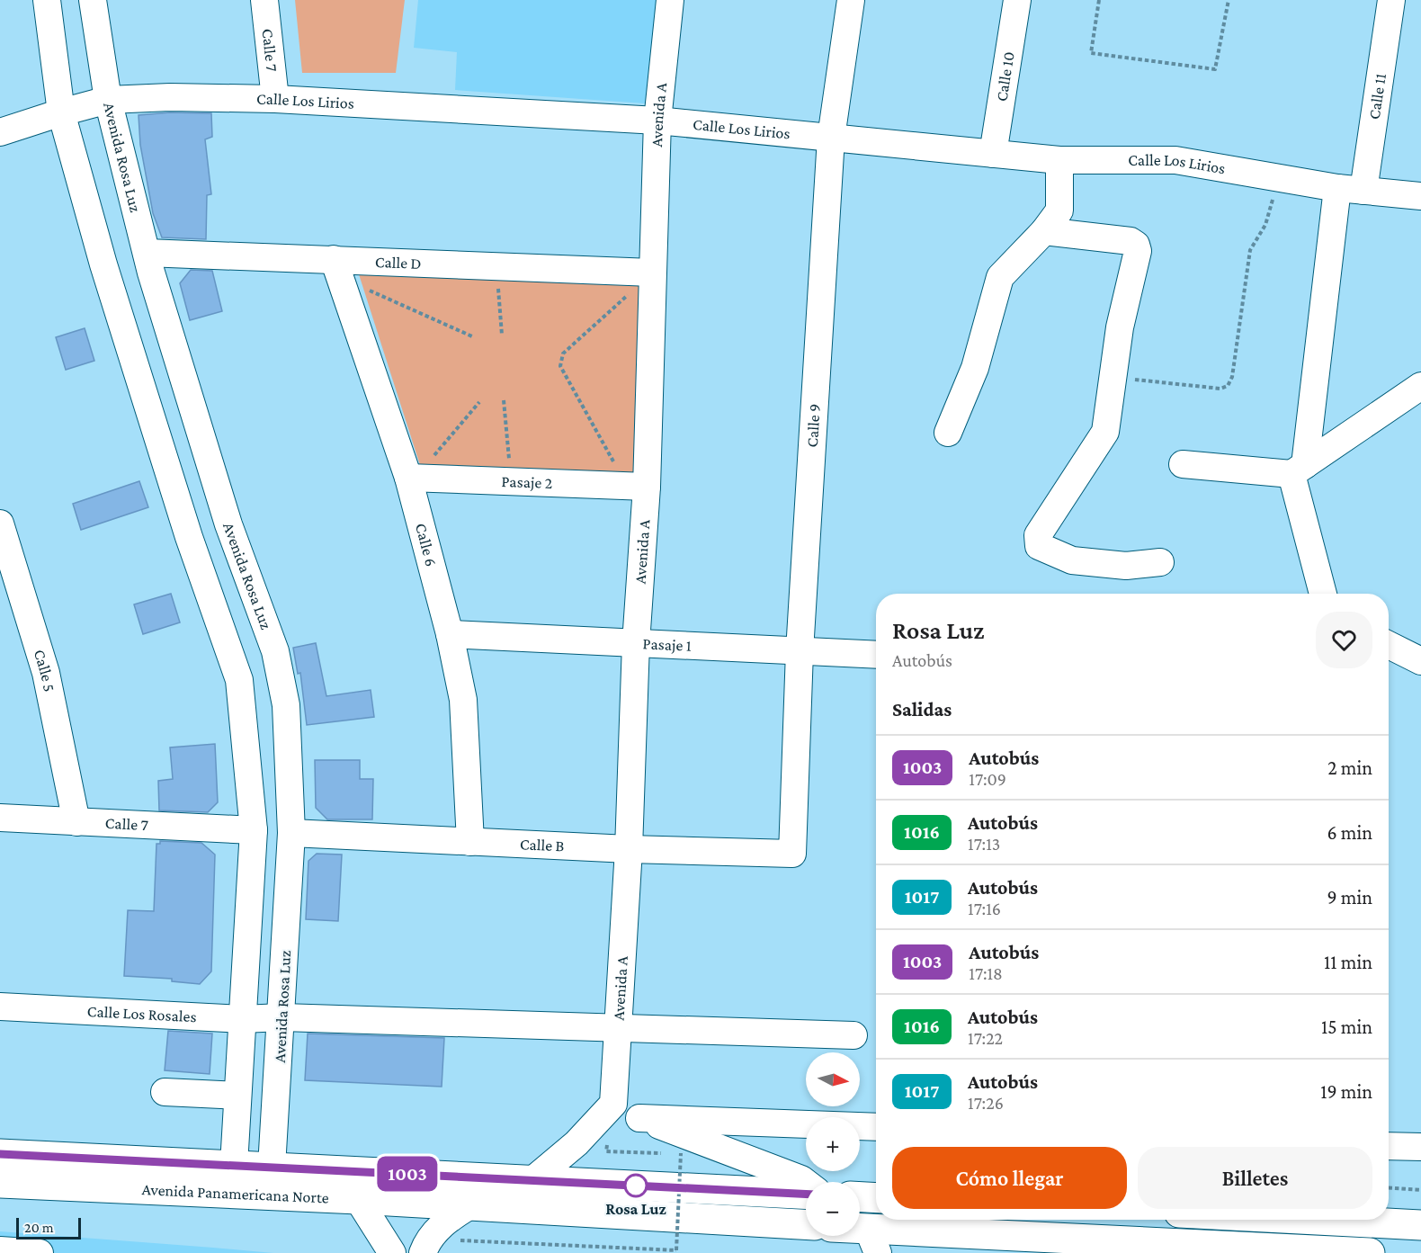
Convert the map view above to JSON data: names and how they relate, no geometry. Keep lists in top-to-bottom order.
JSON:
{
  "streets": {
    "highway": ["Avenida Panamericana Norte"],
    "street": [
      "Calle 7",
      "Calle 10",
      "Calle 11",
      "Calle Los Lirios",
      "Avenida A",
      "Avenida Rosa Luz",
      "Calle D",
      "Calle 9",
      "Pasaje 2",
      "Calle 6",
      "Pasaje 1",
      "Calle 5",
      "Calle B",
      "Calle Los Rosales"
    ]
  },
  "crossings": [
    ["Calle 7", "Calle Los Lirios"],
    ["Calle 7", "Calle 5"],
    ["Calle 10", "Calle Los Lirios"],
    ["Calle 11", "Calle Los Lirios"],
    ["Calle Los Lirios", "Avenida A"],
    ["Calle Los Lirios", "Avenida Rosa Luz"],
    ["Calle Los Lirios", "Calle 9"],
    ["Avenida A", "Calle D"],
    ["Avenida A", "Pasaje 2"],
    ["Avenida A", "Pasaje 1"],
    ["Avenida A", "Calle B"],
    ["Avenida A", "Calle Los Rosales"],
    ["Avenida Rosa Luz", "Calle D"],
    ["Avenida Rosa Luz", "Calle B"],
    ["Avenida Rosa Luz", "Calle Los Rosales"],
    ["Avenida Rosa Luz", "Avenida Panamericana Norte"],
    ["Calle D", "Calle 6"],
    ["Calle 9", "Pasaje 1"],
    ["Calle 9", "Calle B"],
    ["Pasaje 2", "Calle 6"],
    ["Calle 6", "Pasaje 1"],
    ["Calle 6", "Calle B"]
  ],
  "places": ["Rosa Luz"],
  "lines": ["bus line 1003"],
  "scale_bar": "20 m",
  "north": "right",
  "page": {
    "on_map": "1003",
    "heading": [
      ["Rosa Luz", "Autobús"],
      "Salidas"
    ],
    "list": [
      {
        "mark": "1003",
        "name": "Autobús",
        "note": "17:09",
        "value": "2 min"
      },
      {
        "mark": "1016",
        "name": "Autobús",
        "note": "17:13",
        "value": "6 min"
      },
      {
        "mark": "1017",
        "name": "Autobús",
        "note": "17:16",
        "value": "9 min"
      },
      {
        "mark": "1003",
        "name": "Autobús",
        "note": "17:18",
        "value": "11 min"
      },
      {
        "mark": "1016",
        "name": "Autobús",
        "note": "17:22",
        "value": "15 min"
      },
      {
        "mark": "1017",
        "name": "Autobús",
        "note": "17:26",
        "value": "19 min"
      }
    ],
    "map_buttons": ["+", "−"],
    "buttons": ["Cómo llegar", "Billetes"],
    "scale": "20 m"
  }
}
